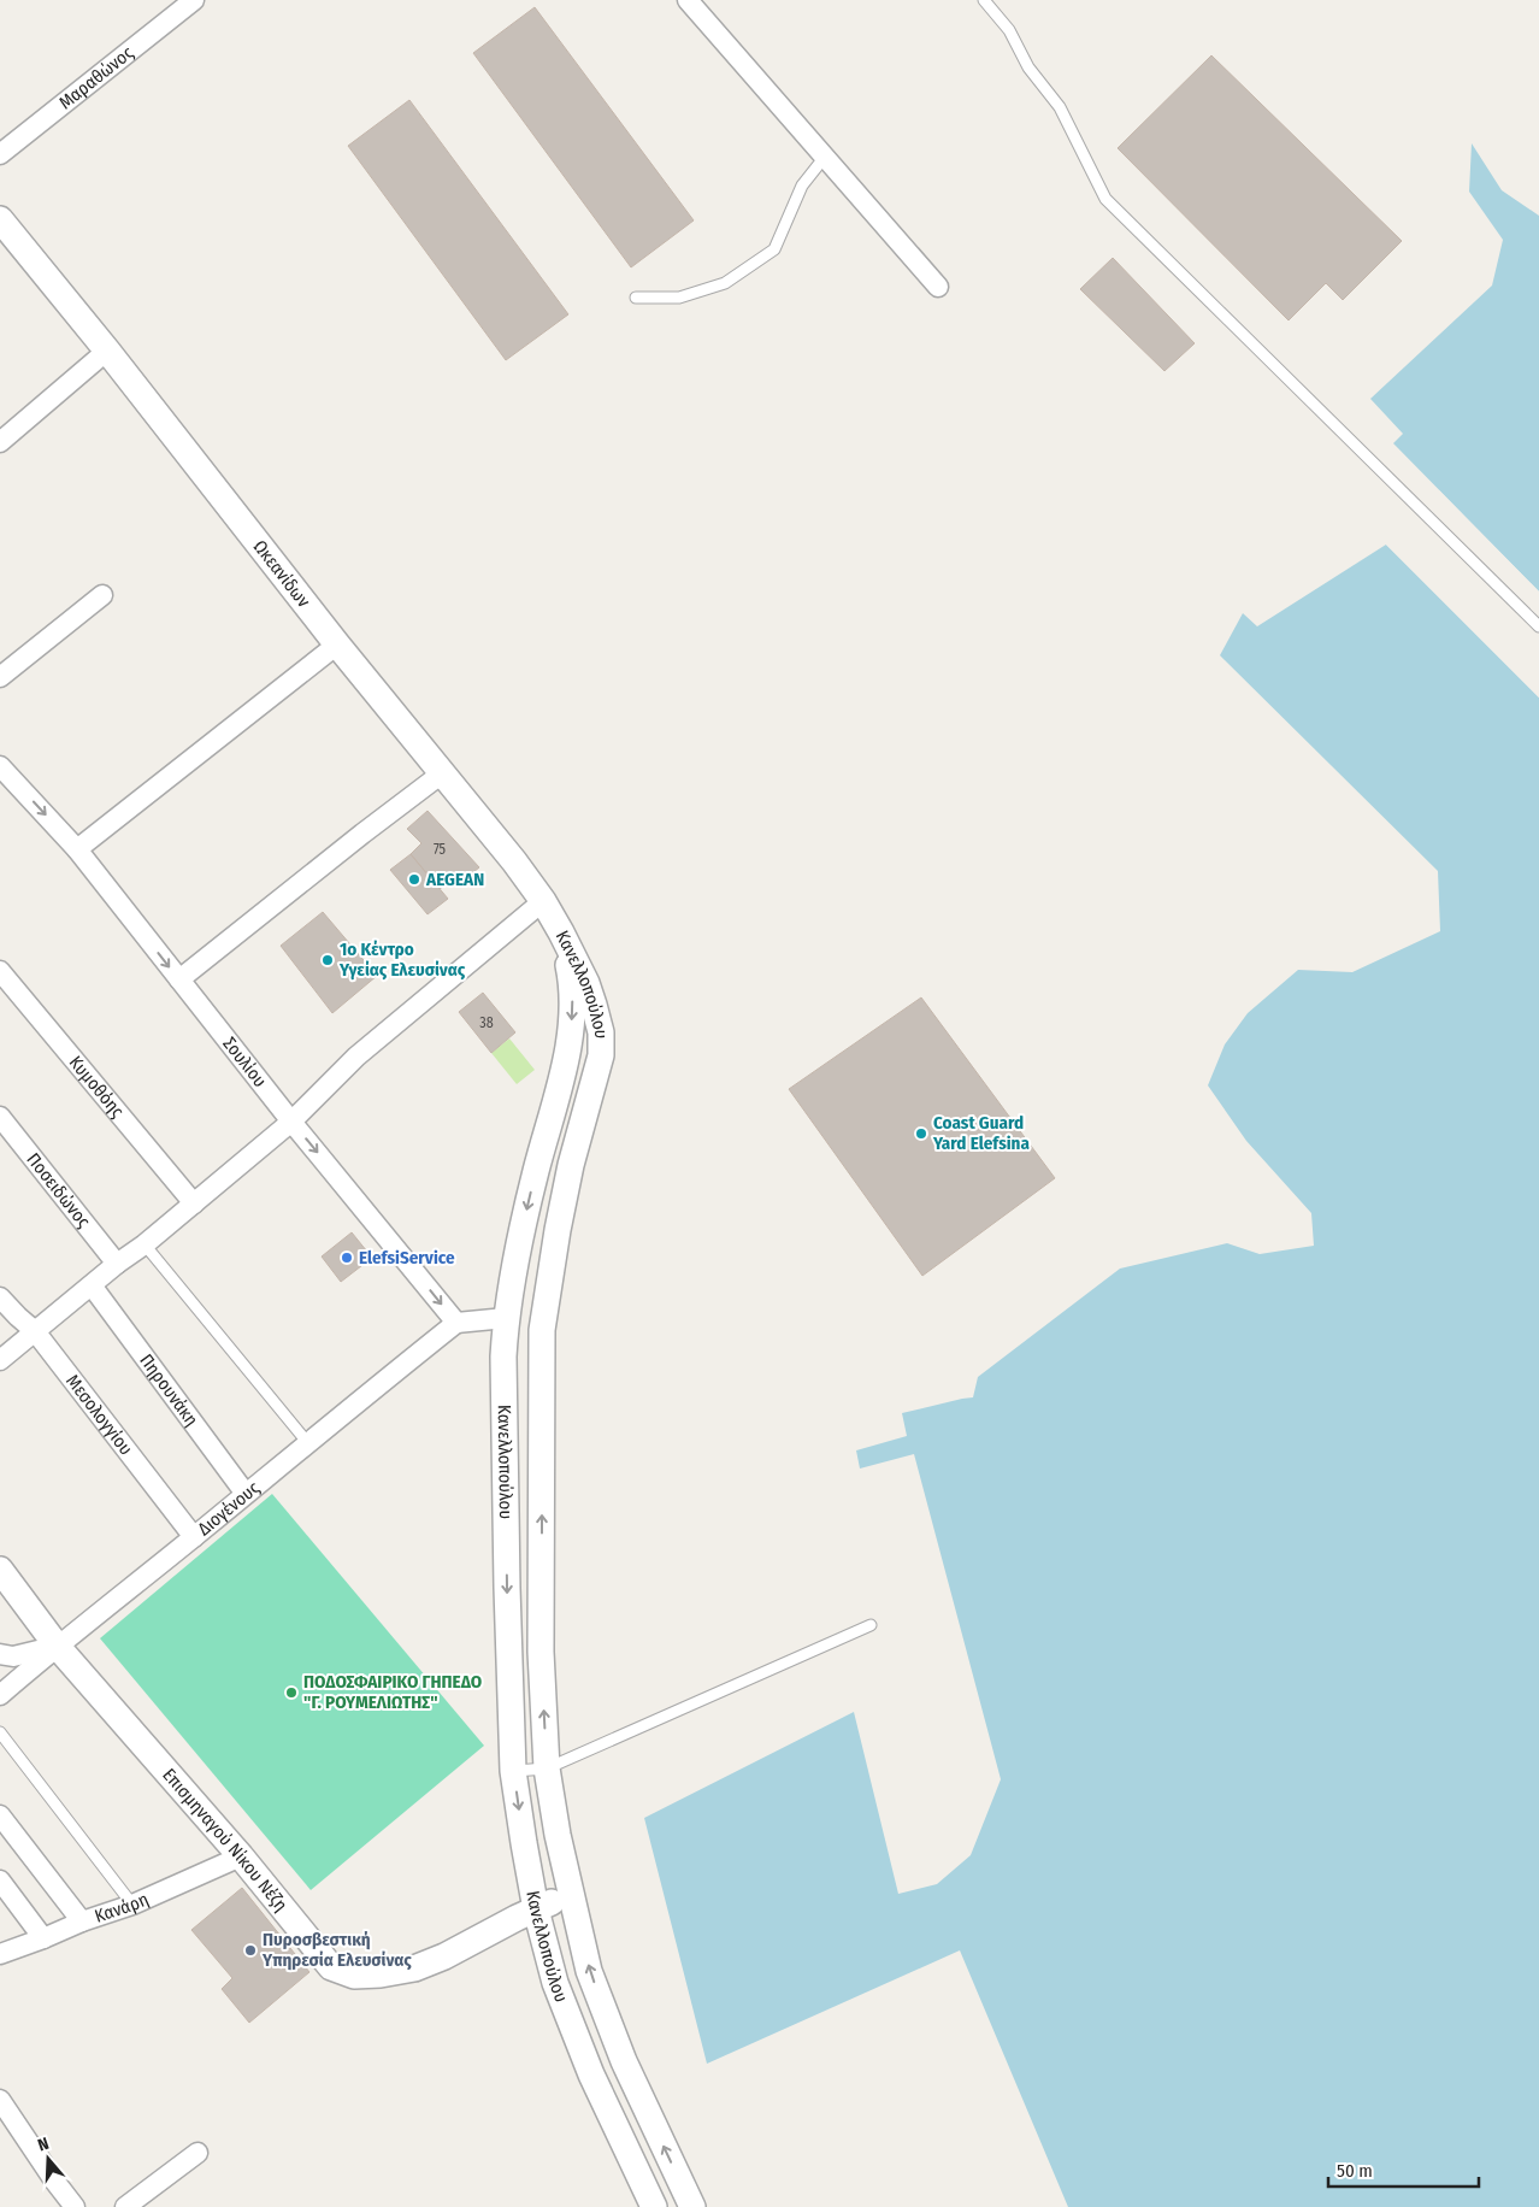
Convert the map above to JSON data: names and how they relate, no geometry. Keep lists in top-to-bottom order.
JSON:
{
  "streets": {
    "street": [
      "Μαραθώνος",
      "Ωκεανίδων",
      "Κανελλοπούλου",
      "Σουλίου",
      "Κυμοθόης",
      "Ποσειδώνος",
      "Πηρουνάκη",
      "Μεσολογγίου",
      "Διογένους",
      "Επισμηναγού Νίκου Νέζη",
      "Κανάρη"
    ]
  },
  "crossings": [
    ["Ωκεανίδων", "Κανελλοπούλου"],
    ["Κανελλοπούλου", "Επισμηναγού Νίκου Νέζη"],
    ["Σουλίου", "Διογένους"],
    ["Πηρουνάκη", "Διογένους"],
    ["Μεσολογγίου", "Διογένους"],
    ["Διογένους", "Επισμηναγού Νίκου Νέζη"],
    ["Επισμηναγού Νίκου Νέζη", "Κανάρη"]
  ],
  "one_way": ["Σουλίου"],
  "places": [
    "AEGEAN",
    "1ο Κέντρο Υγείας Ελευσίνας",
    "Coast Guard Yard Elefsina",
    "ElefsiService",
    "ΠΟΔΟΣΦΑΙΡΙΚΟ ΓΗΠΕΔΟ \"Γ. ΡΟΥΜΕΛΙΩΤΗΣ\"",
    "Πυροσβεστική Υπηρεσία Ελευσίνας"
  ],
  "house_numbers": ["75", "38"],
  "scale_bar": "50 m",
  "north": "top"
}
